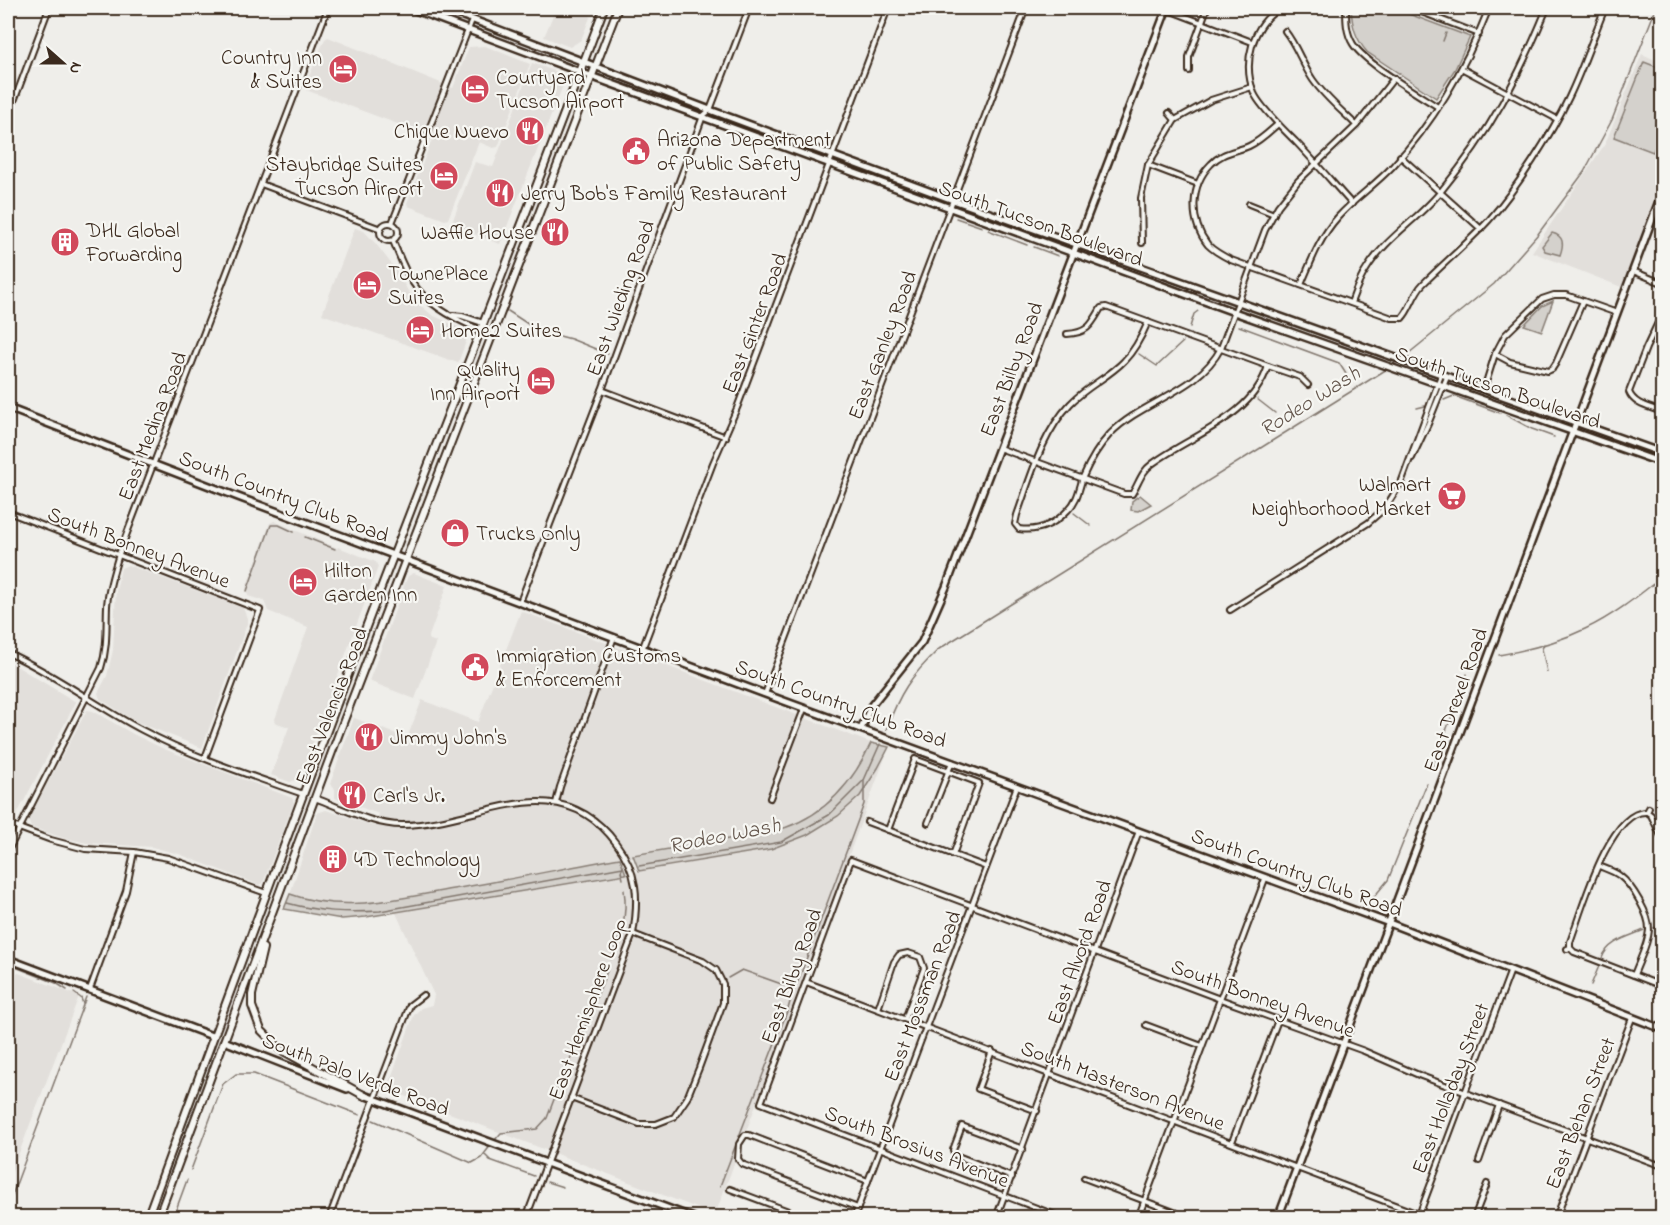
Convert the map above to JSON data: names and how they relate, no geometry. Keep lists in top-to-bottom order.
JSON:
{
  "streets": {
    "main road": ["East Valencia Road", "South Palo Verde Road"],
    "street": [
      "South Tucson Boulevard",
      "East Wieding Road",
      "East Ginter Road",
      "East Ganley Road",
      "East Bilby Road",
      "East Medina Road",
      "South Country Club Road",
      "South Bonney Avenue",
      "East Drexel Road",
      "East Alvord Road",
      "East Mossman Road",
      "East Hemisphere Loop",
      "South Masterson Avenue",
      "East Holladay Street",
      "East Behan Street",
      "South Brosius Avenue"
    ]
  },
  "crossings": [
    ["South Tucson Boulevard", "East Wieding Road"],
    ["South Tucson Boulevard", "East Ginter Road"],
    ["South Tucson Boulevard", "East Ganley Road"],
    ["South Tucson Boulevard", "East Bilby Road"],
    ["South Tucson Boulevard", "East Drexel Road"],
    ["South Tucson Boulevard", "East Valencia Road"],
    ["East Wieding Road", "South Country Club Road"],
    ["East Ginter Road", "South Country Club Road"],
    ["East Ganley Road", "South Country Club Road"],
    ["East Bilby Road", "South Country Club Road"],
    ["East Bilby Road", "South Bonney Avenue"],
    ["East Bilby Road", "South Masterson Avenue"],
    ["East Bilby Road", "South Brosius Avenue"],
    ["East Medina Road", "South Country Club Road"],
    ["East Medina Road", "South Bonney Avenue"],
    ["South Country Club Road", "East Drexel Road"],
    ["South Country Club Road", "East Valencia Road"],
    ["South Country Club Road", "East Alvord Road"],
    ["South Country Club Road", "East Mossman Road"],
    ["South Country Club Road", "East Holladay Street"],
    ["South Country Club Road", "East Behan Street"],
    ["South Bonney Avenue", "East Drexel Road"],
    ["South Bonney Avenue", "East Alvord Road"],
    ["South Bonney Avenue", "East Mossman Road"],
    ["South Bonney Avenue", "East Holladay Street"],
    ["South Bonney Avenue", "East Behan Street"],
    ["East Drexel Road", "South Masterson Avenue"],
    ["East Valencia Road", "East Hemisphere Loop"],
    ["East Valencia Road", "South Palo Verde Road"],
    ["East Alvord Road", "South Masterson Avenue"],
    ["East Alvord Road", "South Brosius Avenue"],
    ["East Mossman Road", "South Masterson Avenue"],
    ["East Mossman Road", "South Brosius Avenue"],
    ["East Hemisphere Loop", "South Palo Verde Road"],
    ["South Masterson Avenue", "East Holladay Street"]
  ],
  "water": ["Rodeo Wash"],
  "places": {
    "hotel": [
      "Country Inn & Suites",
      "Courtyard Tucson Airport",
      "Staybridge Suites Tucson Airport",
      "TownePlace Suites",
      "Home2 Suites",
      "Quality Inn Airport",
      "Hilton Garden Inn"
    ],
    "restaurant": [
      "Chique Nuevo",
      "Jerry Bob's Family Restaurant",
      "Waffle House",
      "Jimmy John's",
      "Carl's Jr."
    ],
    "public building": ["Arizona Department of Public Safety", "Immigration Customs & Enforcement"],
    "building": ["DHL Global Forwarding", "4D Technology"],
    "supermarket": ["Walmart Neighborhood Market"],
    "shop": ["Trucks Only"]
  },
  "north": "right"
}
